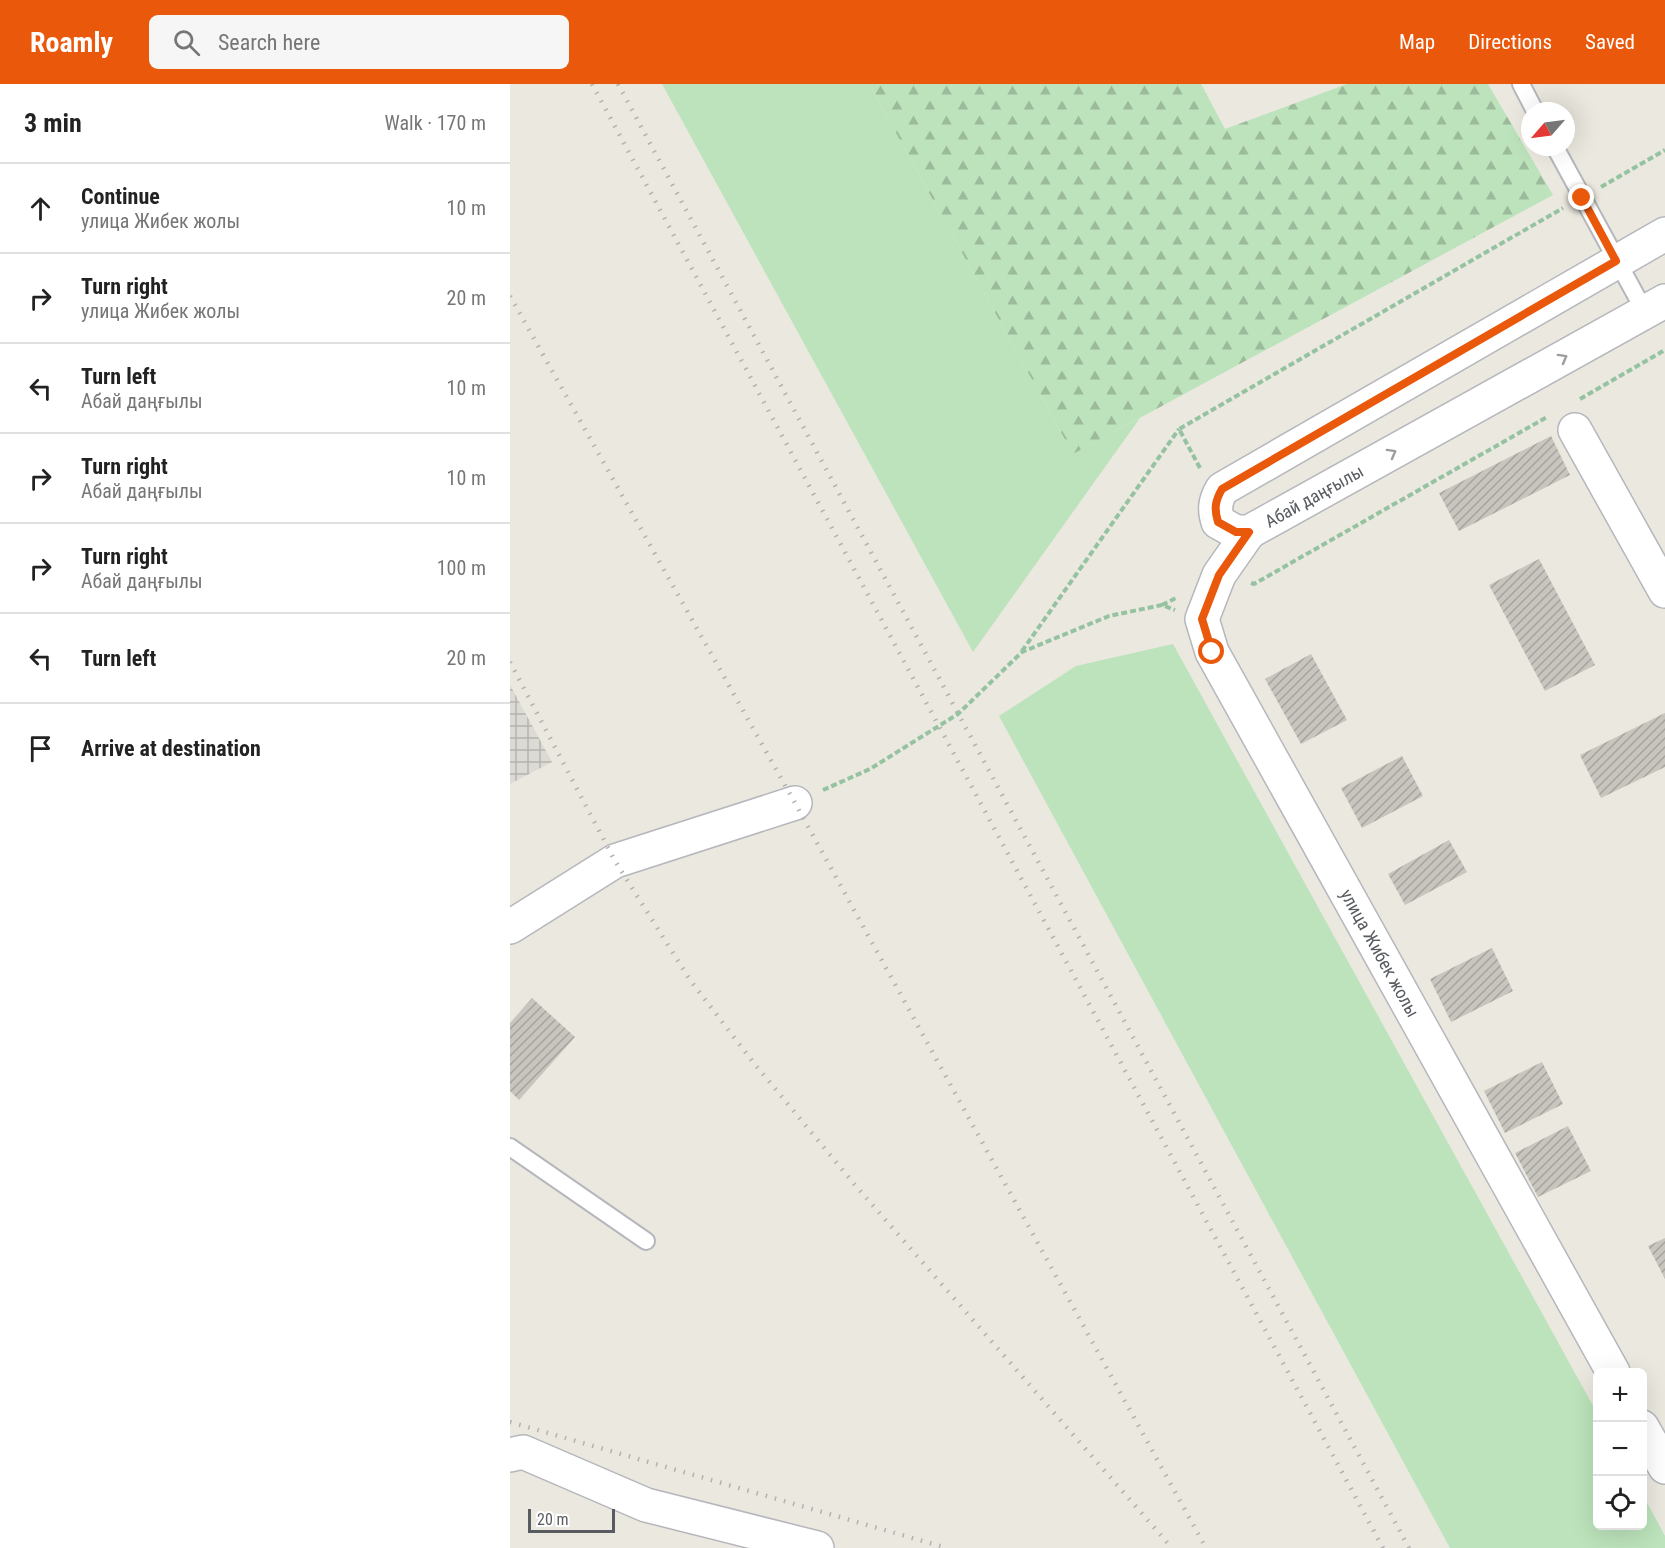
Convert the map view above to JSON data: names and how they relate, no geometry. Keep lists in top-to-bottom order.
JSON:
{
  "streets": {
    "street": ["Абай даңғылы", "улица Жибек жолы"]
  },
  "scale_bar": "20 m",
  "north": "bottom left",
  "page": {
    "header": "Roamly",
    "search": "Search here",
    "nav": ["Map", "Directions", "Saved"],
    "heading": ["3 min", "Walk · 170 m"],
    "list": [
      ["Continue", "улица Жибек жолы", "10 m"],
      ["Turn right", "улица Жибек жолы", "20 m"],
      ["Turn left", "Абай даңғылы", "10 m"],
      ["Turn right", "Абай даңғылы", "10 m"],
      ["Turn right", "Абай даңғылы", "100 m"],
      ["Turn left", "20 m"],
      "Arrive at destination"
    ],
    "map_buttons": ["+", "−"],
    "scale": "20 m"
  }
}
